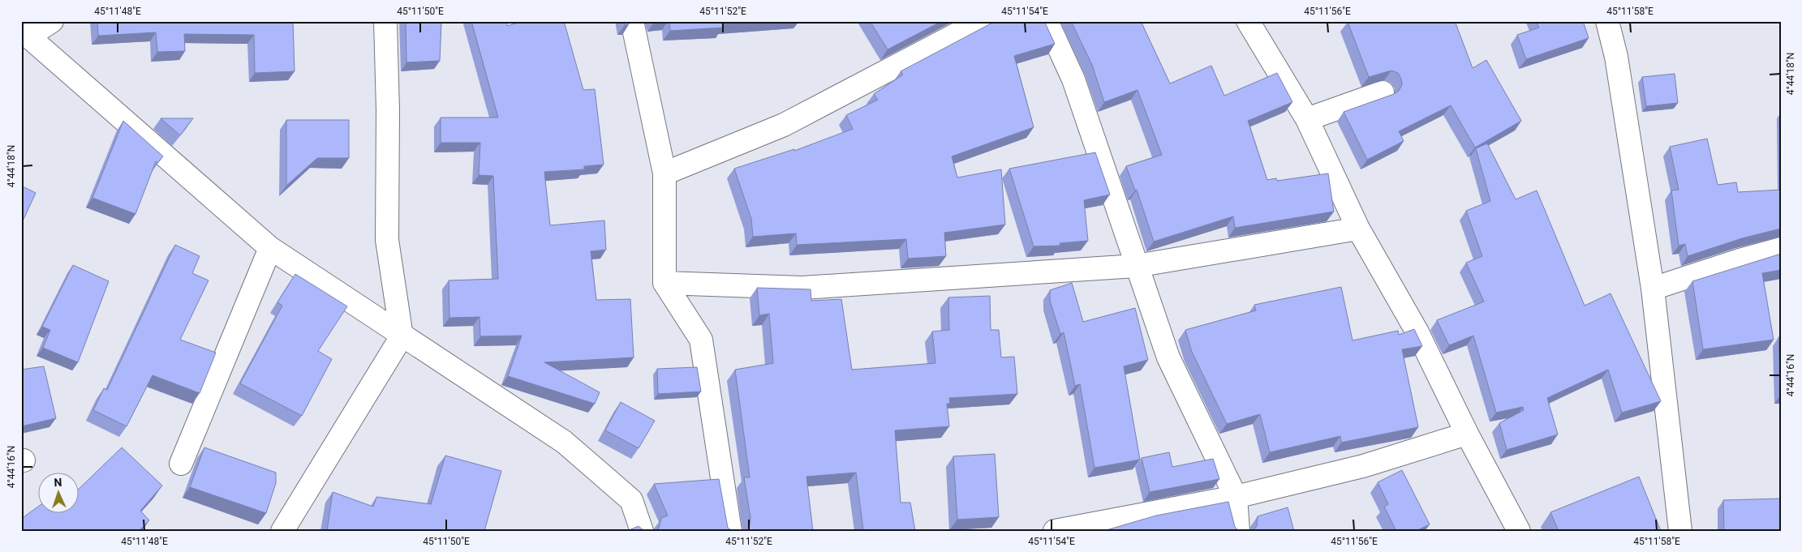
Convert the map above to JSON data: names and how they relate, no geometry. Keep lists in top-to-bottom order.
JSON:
{
  "north": "top",
  "coordinates": [
    "45°11'48\"E",
    "45°11'50\"E",
    "45°11'52\"E",
    "45°11'54\"E",
    "45°11'56\"E",
    "45°11'58\"E",
    "4°44'18\"N",
    "4°44'16\"N"
  ]
}
